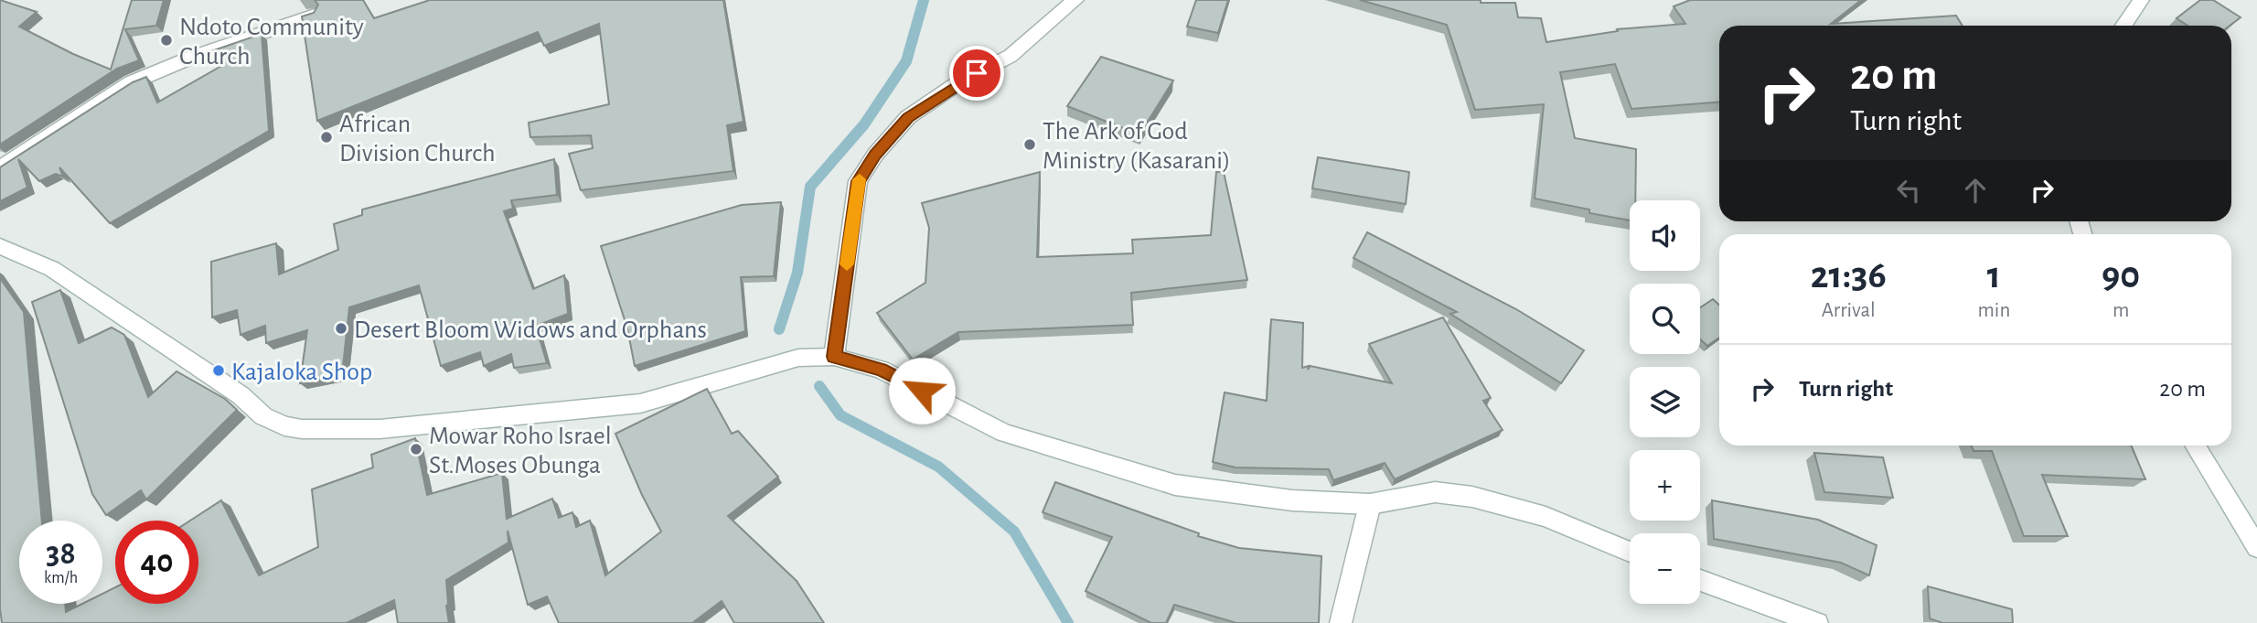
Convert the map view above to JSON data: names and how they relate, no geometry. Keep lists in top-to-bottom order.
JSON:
{
  "places": [
    "Ndoto Community Church",
    "African Division Church",
    "The Ark of God Ministry (Kasarani)",
    "Desert Bloom Widows and Orphans",
    "Kajaloka Shop",
    "Mowar Roho Israel St.Moses Obunga"
  ],
  "page": {
    "turn": ["20 m", "Turn right"],
    "map_buttons": ["+", "−"],
    "eta": [
      "21:36",
      "Arrival",
      "1",
      "min",
      "90",
      "m"
    ],
    "list": [
      {
        "name": "Turn right",
        "value": "20 m"
      }
    ],
    "speed": "38 km/h",
    "limit": "40"
  }
}
